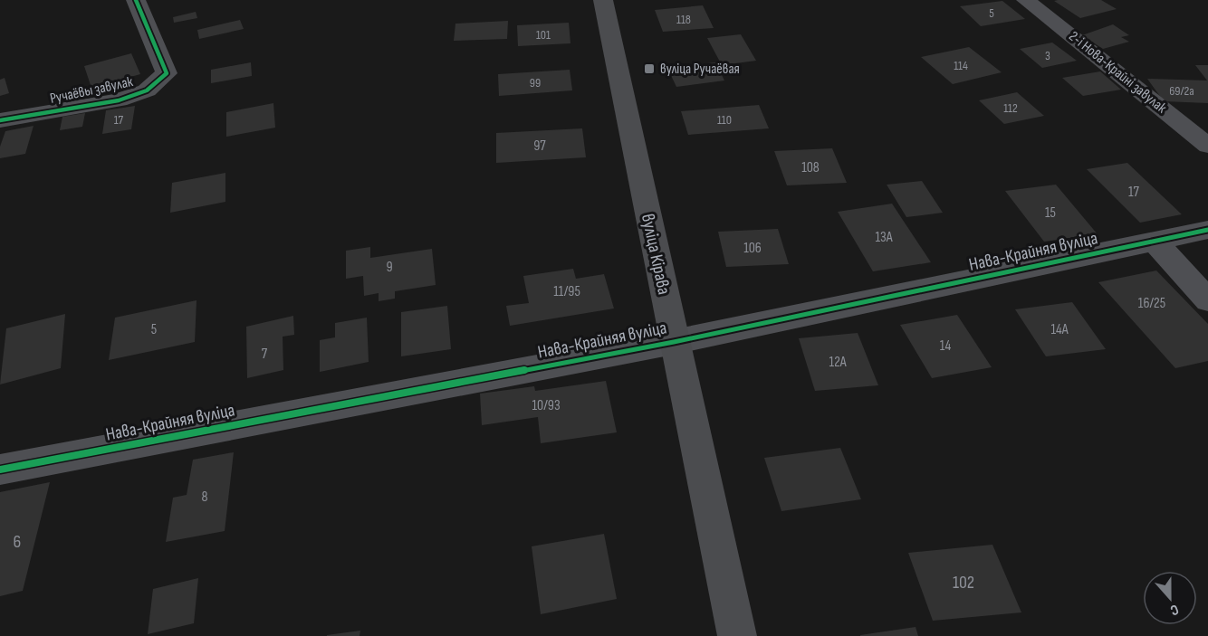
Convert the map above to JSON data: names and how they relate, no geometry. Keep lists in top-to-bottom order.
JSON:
{
  "streets": {
    "main road": ["вуліца Кірава"],
    "street": ["2-і Нова-Крайні завулак", "Ручаёвы завулак", "Нава-Крайняя вуліца"]
  },
  "crossings": [
    ["Нава-Крайняя вуліца", "вуліца Кірава"]
  ],
  "places": {
    "transit": ["вуліца Ручаёвая"]
  },
  "house_numbers": [
    "5",
    "118",
    "101",
    "3",
    "114",
    "99",
    "69/2а",
    "112",
    "17",
    "110",
    "97",
    "108",
    "17",
    "15",
    "13А",
    "106",
    "9",
    "11/95",
    "16/25",
    "5",
    "14А",
    "14",
    "7",
    "12А",
    "10/93",
    "8",
    "6",
    "102"
  ],
  "north": "bottom"
}
